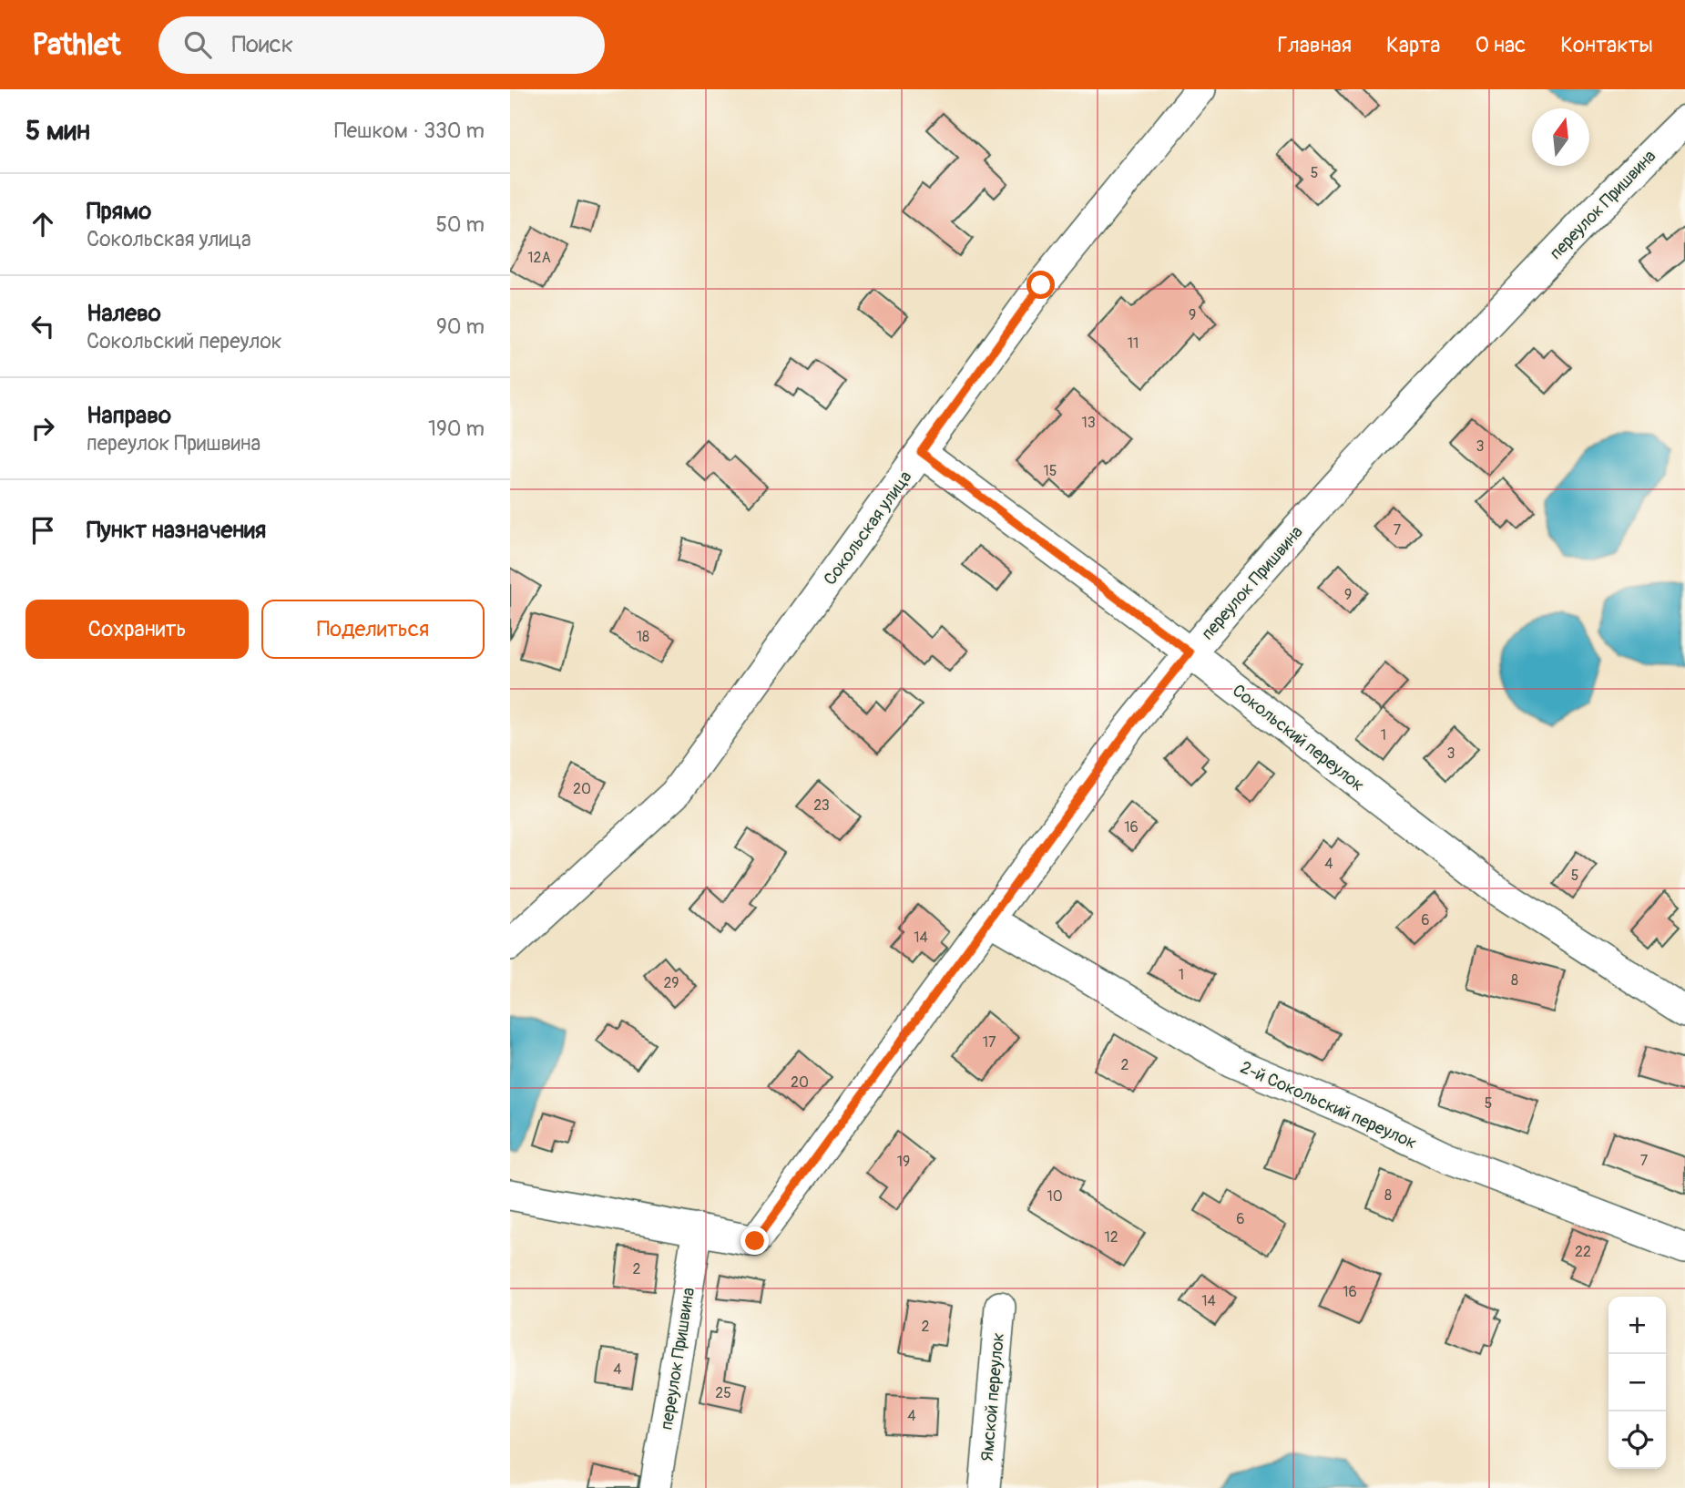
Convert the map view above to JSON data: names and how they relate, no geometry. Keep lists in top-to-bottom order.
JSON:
{
  "streets": {
    "street": [
      "переулок Пришвина",
      "Сокольская улица",
      "Сокольский переулок",
      "2-й Сокольский переулок",
      "Ямской переулок"
    ]
  },
  "crossings": [
    ["переулок Пришвина", "Сокольский переулок"],
    ["переулок Пришвина", "2-й Сокольский переулок"],
    ["Сокольская улица", "Сокольский переулок"]
  ],
  "house_numbers": [
    "5",
    "12А",
    "9",
    "11",
    "13",
    "3",
    "15",
    "7",
    "9",
    "18",
    "1",
    "3",
    "20",
    "23",
    "16",
    "4",
    "5",
    "6",
    "14",
    "1",
    "8",
    "29",
    "17",
    "2",
    "20",
    "5",
    "7",
    "19",
    "8",
    "10",
    "6",
    "12",
    "22",
    "2",
    "16",
    "14",
    "2",
    "4",
    "25",
    "4"
  ],
  "north": "top",
  "page": {
    "header": "Pathlet",
    "search": "Поиск",
    "nav": [
      "Главная",
      "Карта",
      "О нас",
      "Контакты"
    ],
    "heading": ["5 мин", "Пешком · 330 m"],
    "list": [
      ["Прямо", "Сокольская улица", "50 m"],
      ["Налево", "Сокольский переулок", "90 m"],
      ["Направо", "переулок Пришвина", "190 m"],
      "Пункт назначения"
    ],
    "buttons": ["Сохранить", "Поделиться"],
    "map_buttons": ["+", "−"]
  }
}
